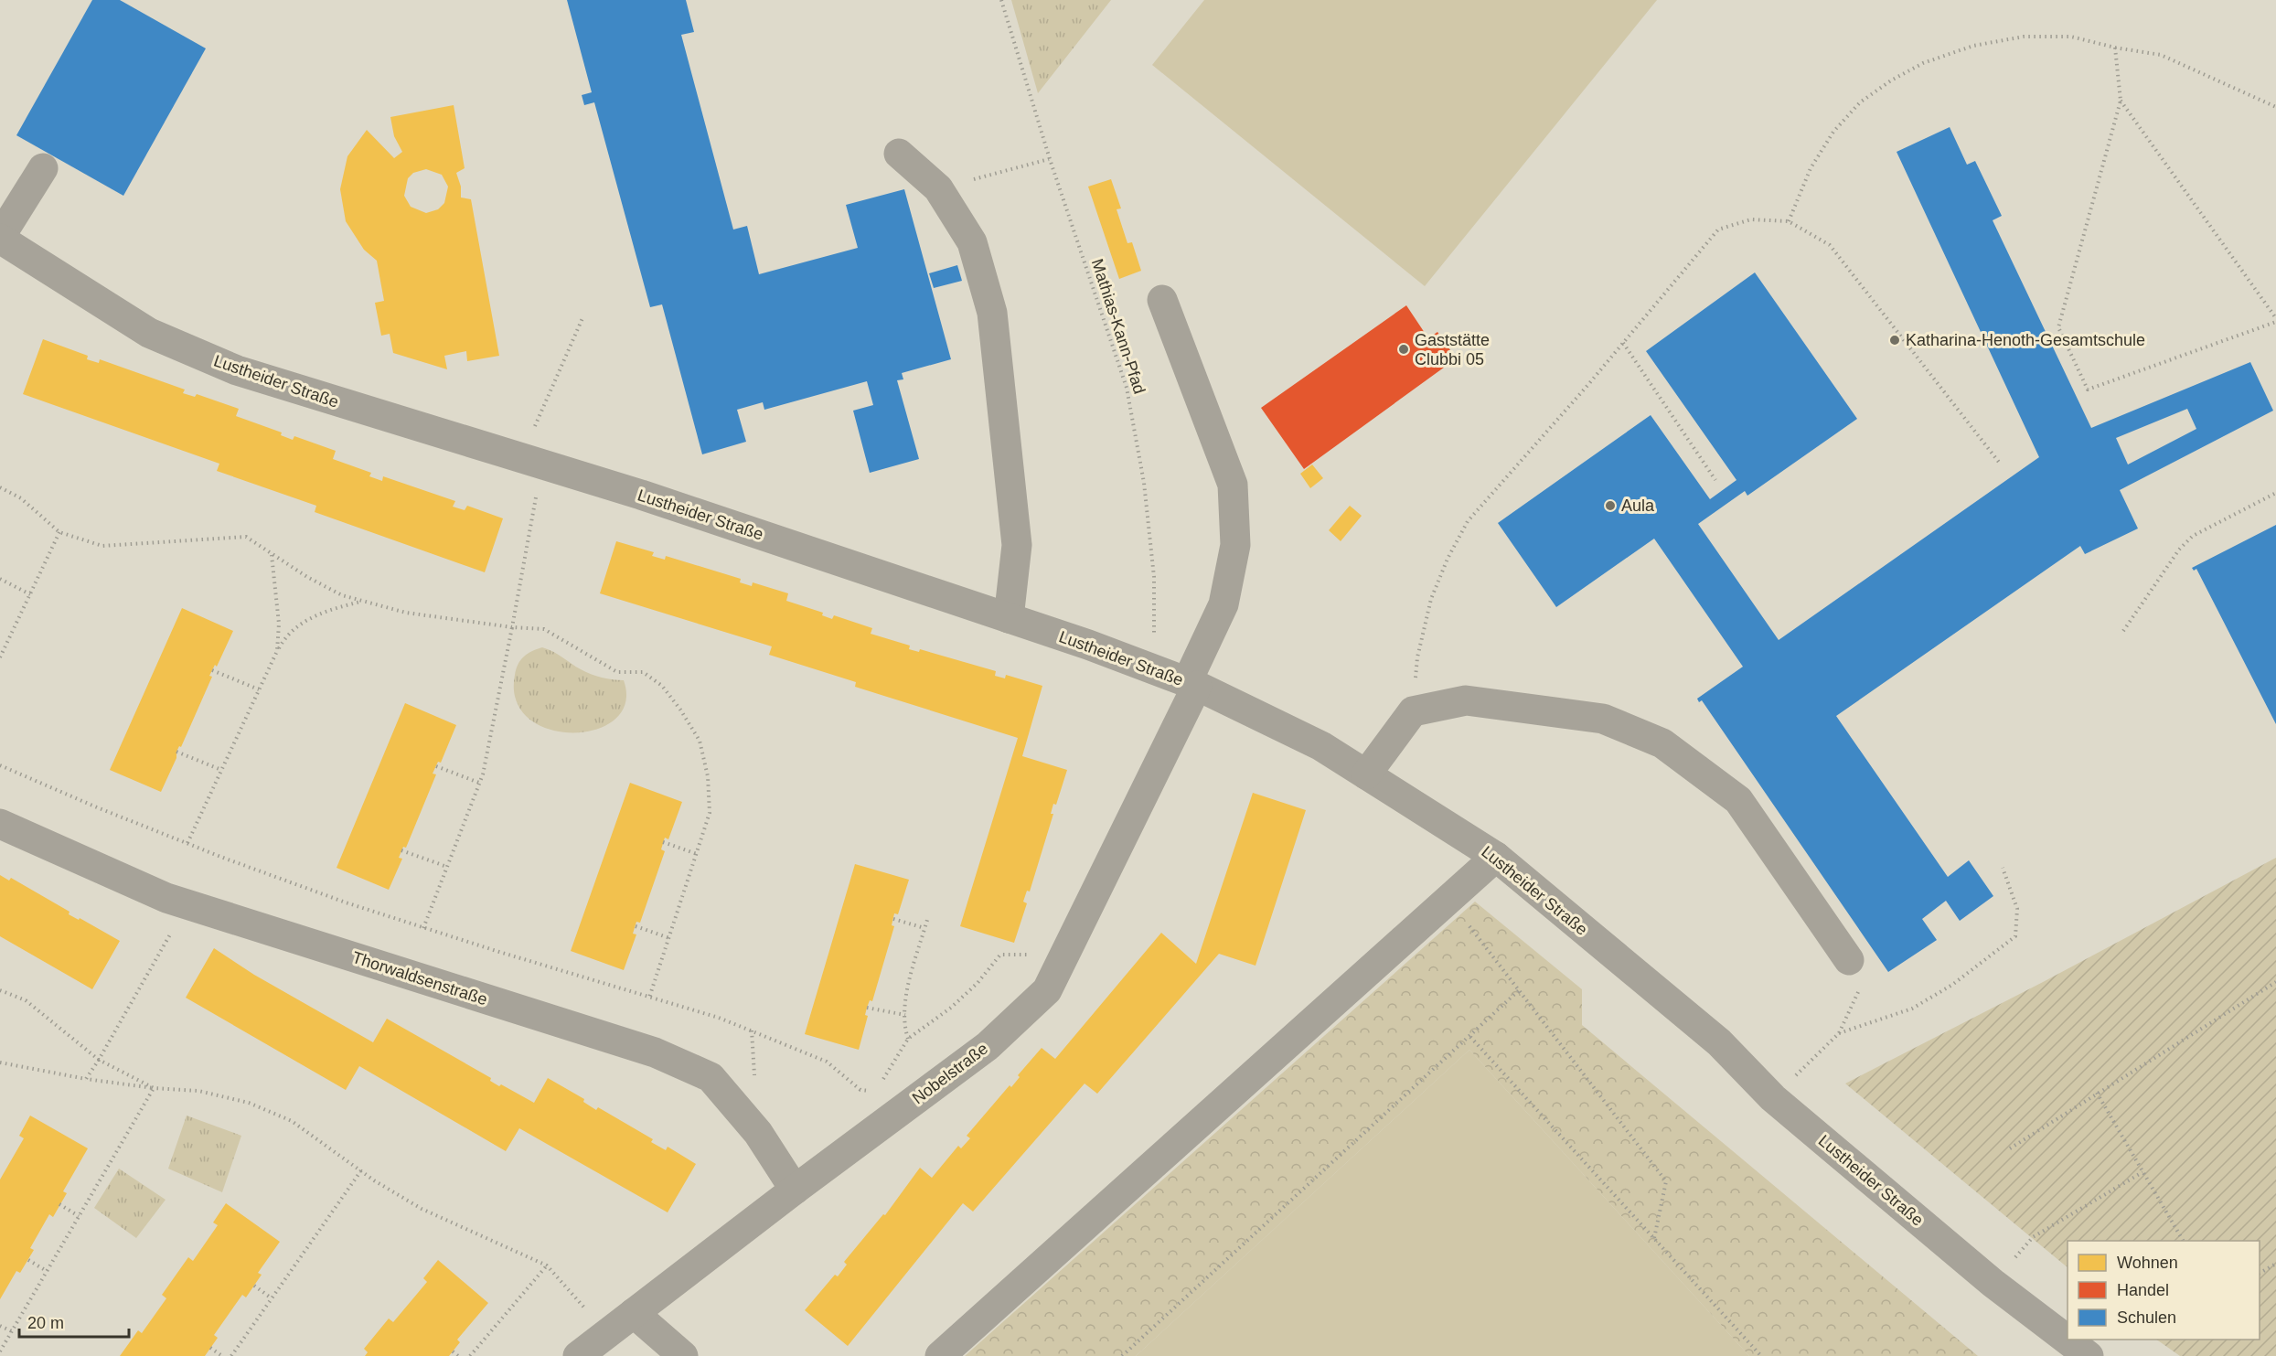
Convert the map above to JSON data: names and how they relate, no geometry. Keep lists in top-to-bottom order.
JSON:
{
  "streets": {
    "street": ["Lustheider Straße", "Thorwaldsenstraße", "Nobelstraße"],
    "path": ["Mathias-Kann-Pfad"]
  },
  "crossings": [
    ["Mathias-Kann-Pfad", "Lustheider Straße"],
    ["Lustheider Straße", "Nobelstraße"],
    ["Thorwaldsenstraße", "Nobelstraße"]
  ],
  "places": ["Katharina-Henoth-Gesamtschule", "Gaststätte Clubbi 05", "Aula"],
  "legend": ["Wohnen", "Handel", "Schulen"],
  "scale_bar": "20 m"
}
